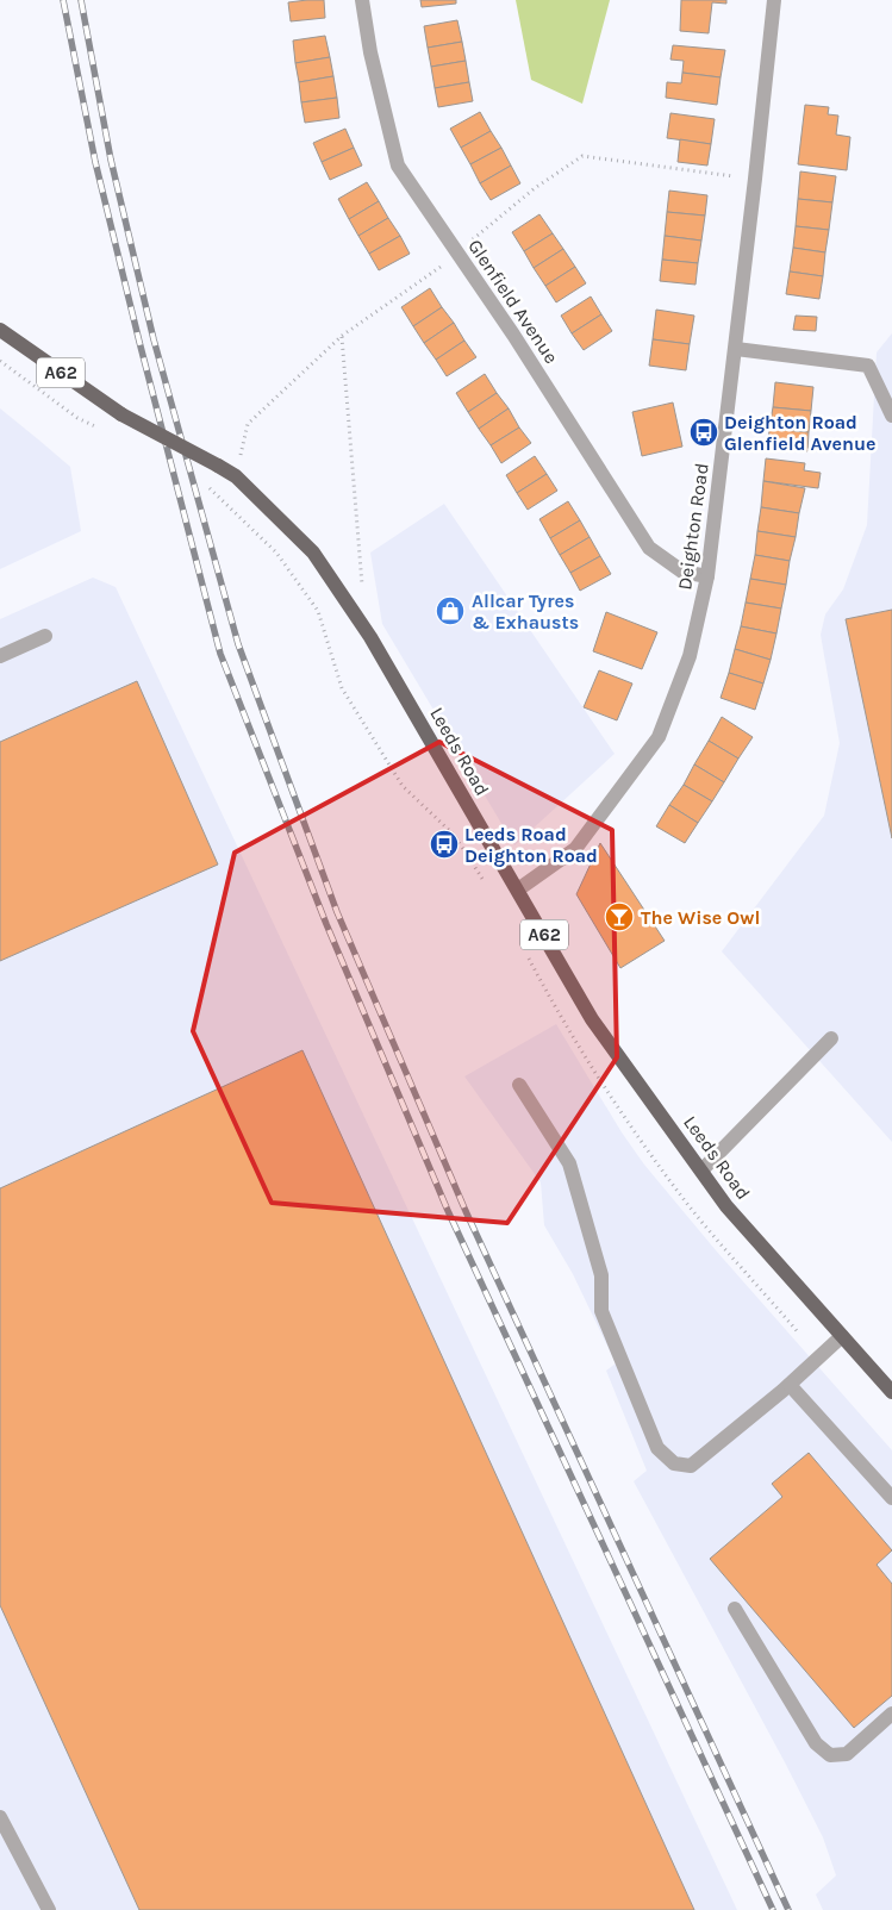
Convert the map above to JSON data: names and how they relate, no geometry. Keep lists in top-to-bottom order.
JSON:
{
  "streets": {
    "main road": ["A62", "Leeds Road"],
    "street": ["Glenfield Avenue", "Deighton Road"]
  },
  "crossings": [
    ["Glenfield Avenue", "Deighton Road"],
    ["Deighton Road", "Leeds Road"]
  ],
  "places": {
    "bus stop": ["Deighton Road Glenfield Avenue", "Leeds Road Deighton Road"],
    "shop": ["Allcar Tyres & Exhausts"],
    "bar": ["The Wise Owl"]
  }
}
